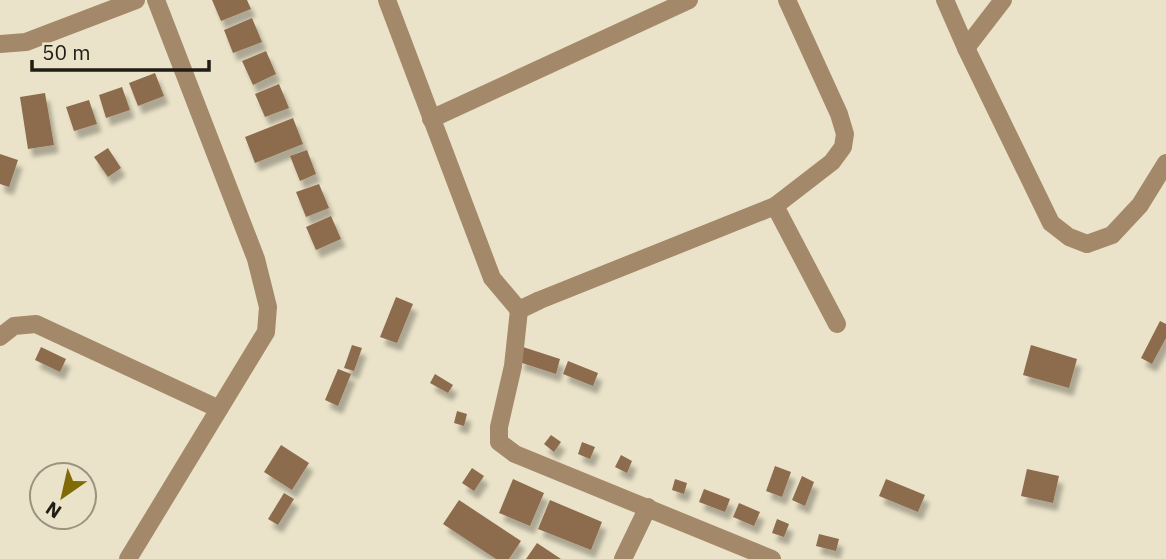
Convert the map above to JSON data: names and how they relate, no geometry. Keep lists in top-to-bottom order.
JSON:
{
  "scale_bar": "50 m",
  "north": "bottom left"
}
